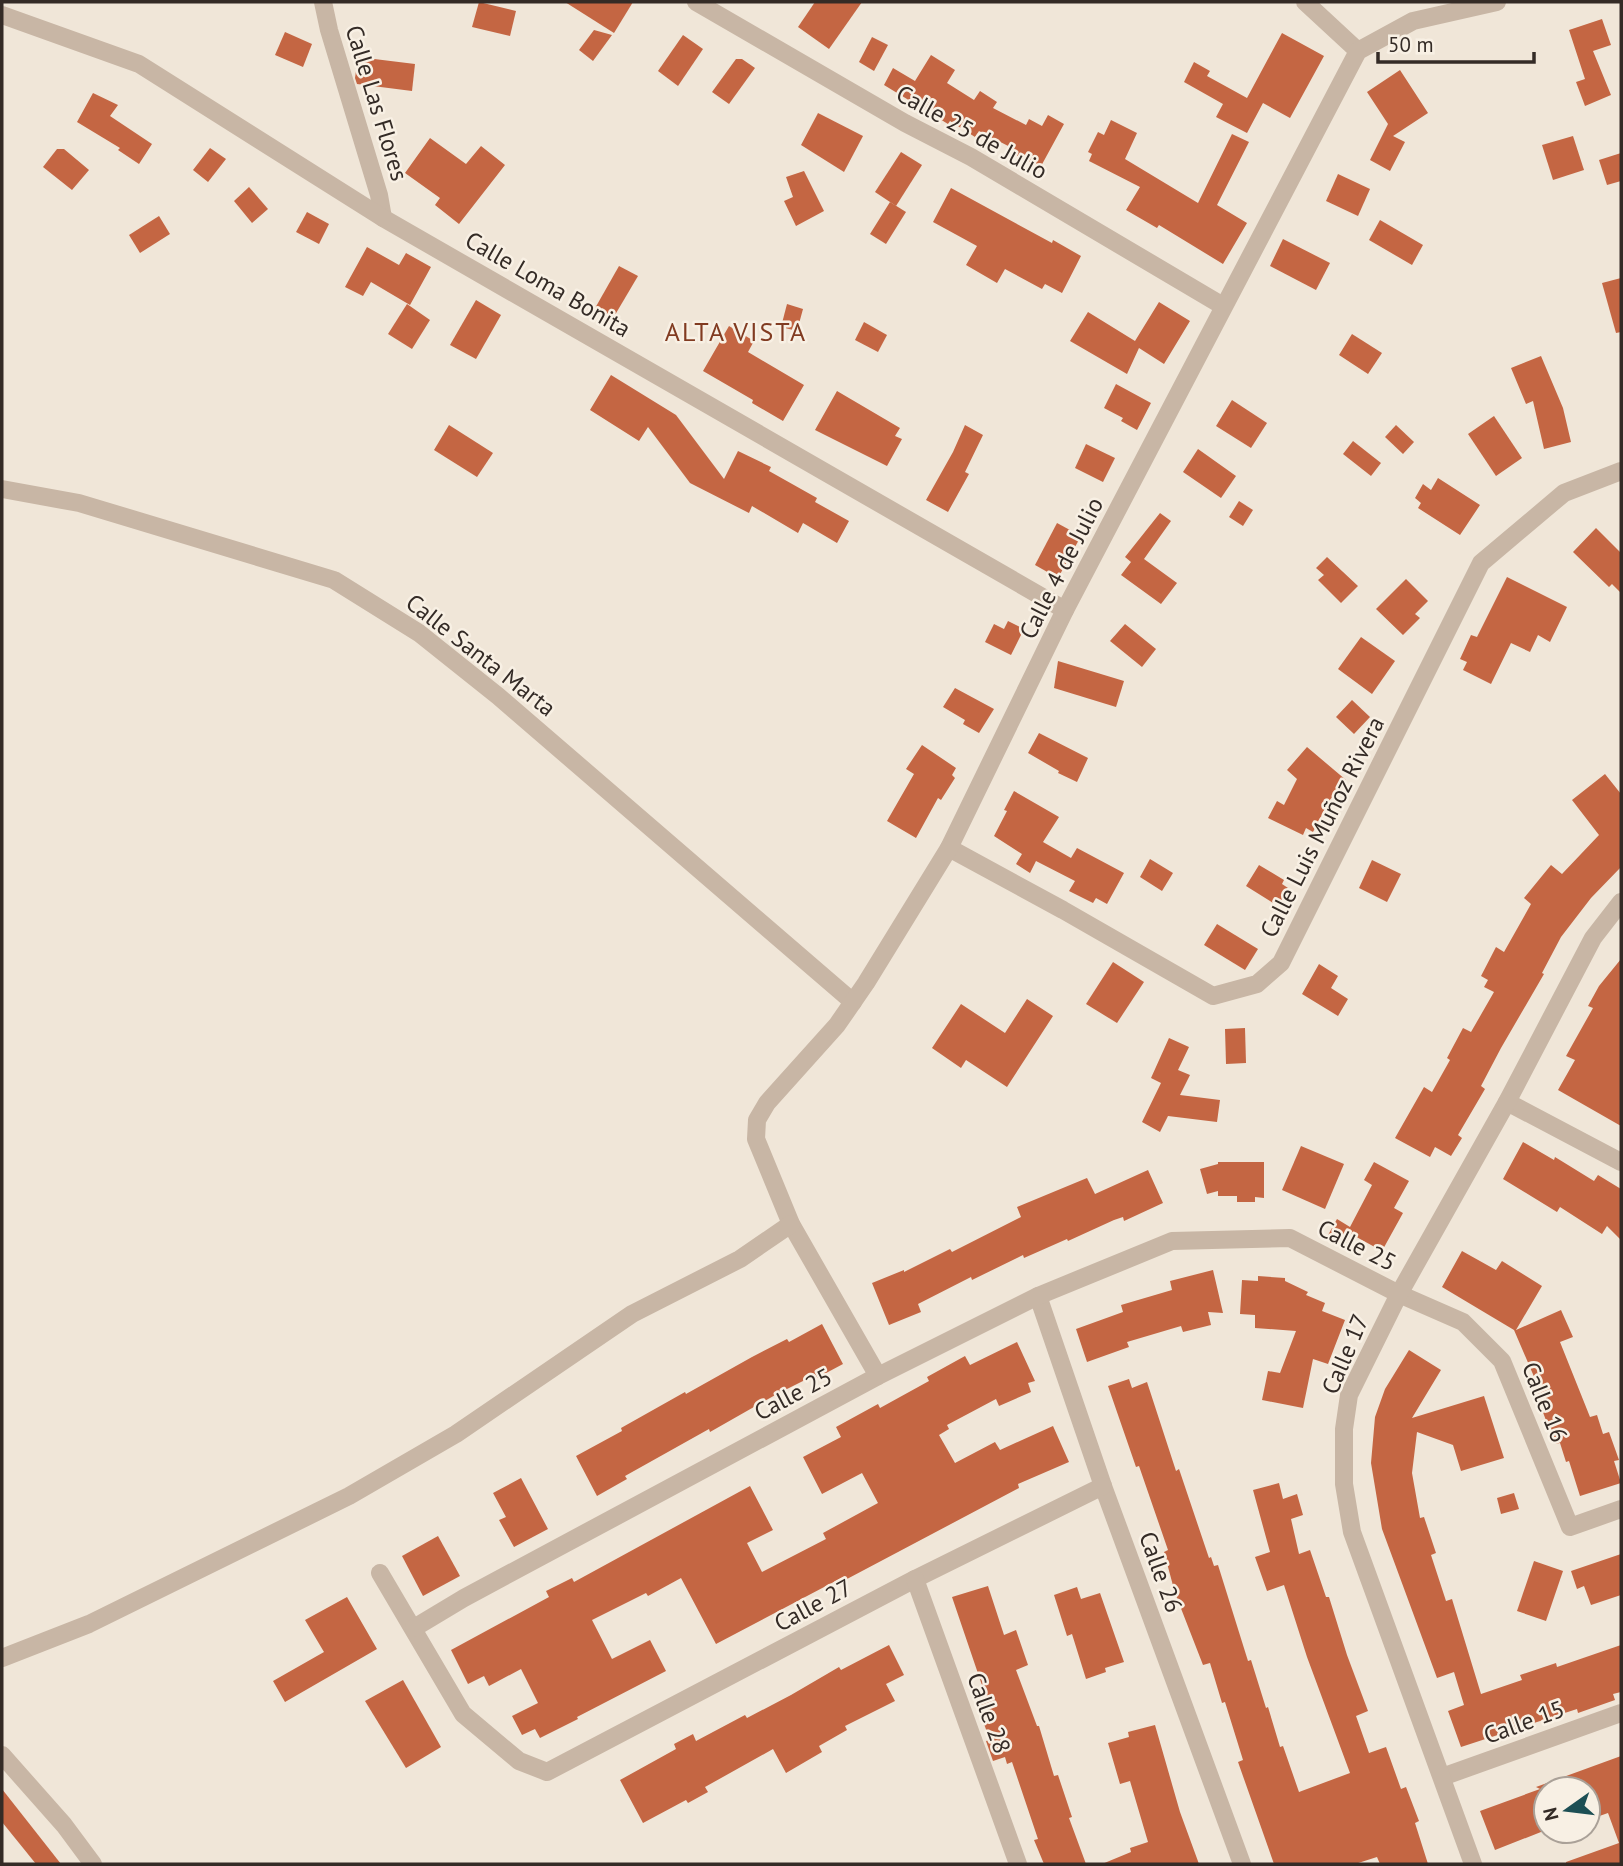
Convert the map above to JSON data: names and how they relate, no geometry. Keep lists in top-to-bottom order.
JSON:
{
  "streets": {
    "street": [
      "Calle Las Flores",
      "Calle 25 de Julio",
      "Calle Loma Bonita",
      "Calle 4 de Julio",
      "Calle Santa Marta",
      "Calle Luis Muñoz Rivera",
      "Calle 25",
      "Calle 17",
      "Calle 16",
      "Calle 26",
      "Calle 27",
      "Calle 28",
      "Calle 15"
    ]
  },
  "crossings": [
    ["Calle Las Flores", "Calle Loma Bonita"],
    ["Calle 25 de Julio", "Calle 4 de Julio"],
    ["Calle Loma Bonita", "Calle 4 de Julio"],
    ["Calle 4 de Julio", "Calle Santa Marta"],
    ["Calle 4 de Julio", "Calle Luis Muñoz Rivera"],
    ["Calle 25", "Calle 17"],
    ["Calle 25", "Calle 16"],
    ["Calle 25", "Calle 26"],
    ["Calle 25", "Calle 27"],
    ["Calle 17", "Calle 16"],
    ["Calle 17", "Calle 15"],
    ["Calle 26", "Calle 27"],
    ["Calle 27", "Calle 28"]
  ],
  "districts": ["ALTA VISTA"],
  "scale_bar": "50 m",
  "north": "left"
}
